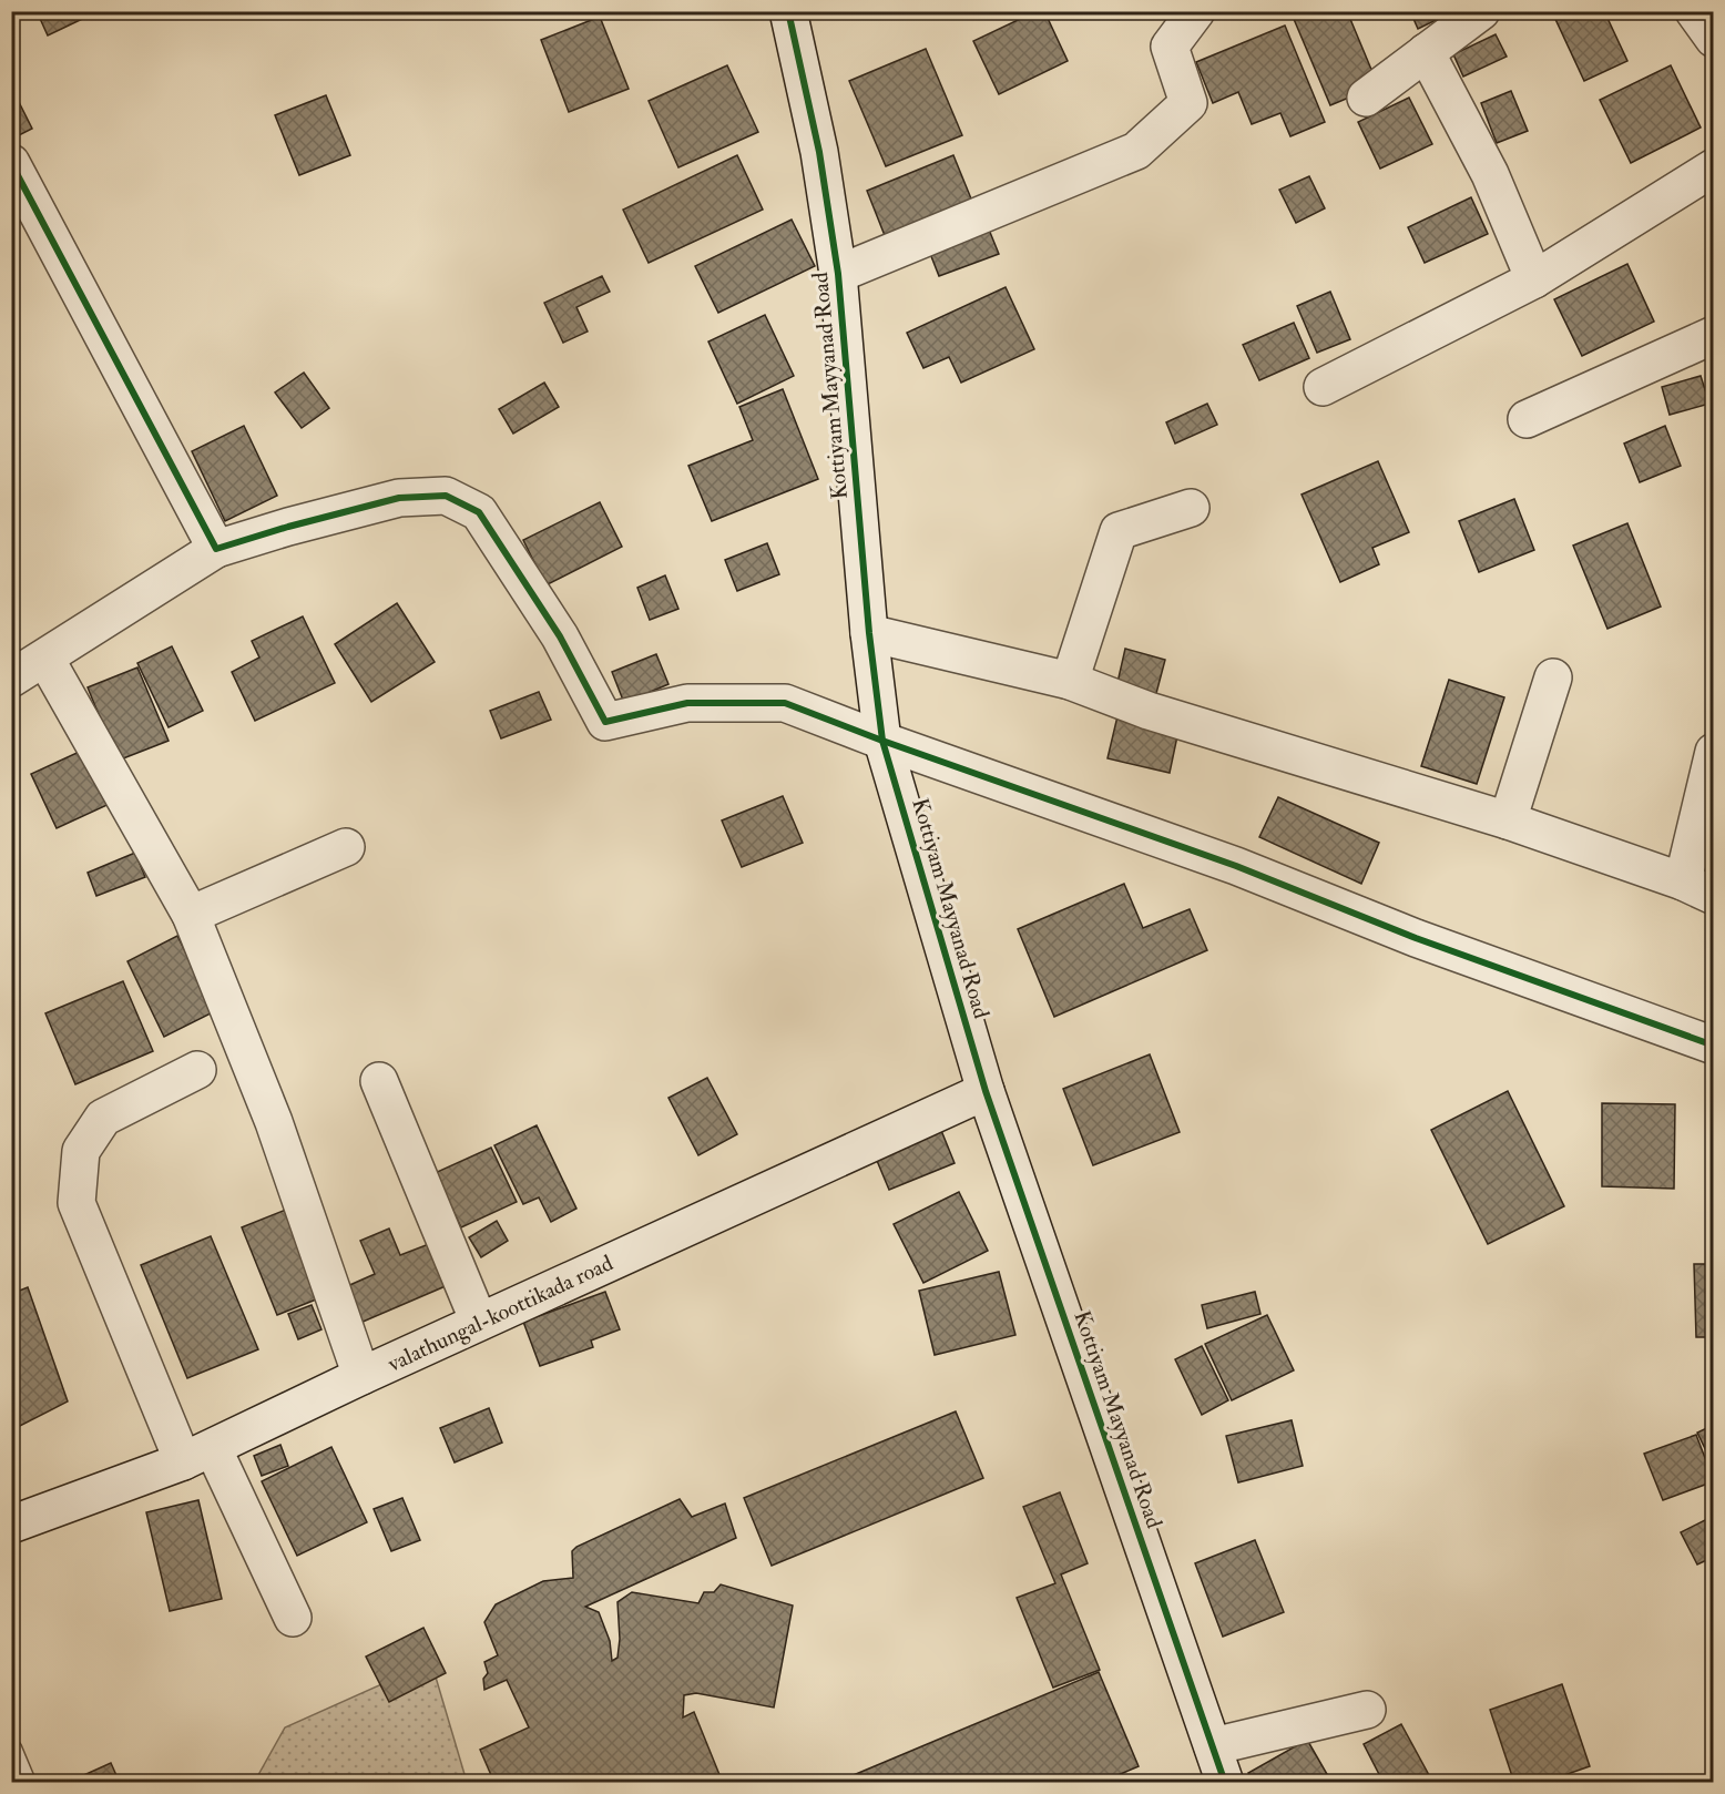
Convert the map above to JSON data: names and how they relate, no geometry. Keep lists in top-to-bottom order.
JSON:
{
  "streets": {
    "street": ["Kottiyam Mayyanad Road", "valathungal-koottikada road"]
  },
  "crossings": [
    ["Kottiyam Mayyanad Road", "valathungal-koottikada road"]
  ]
}
